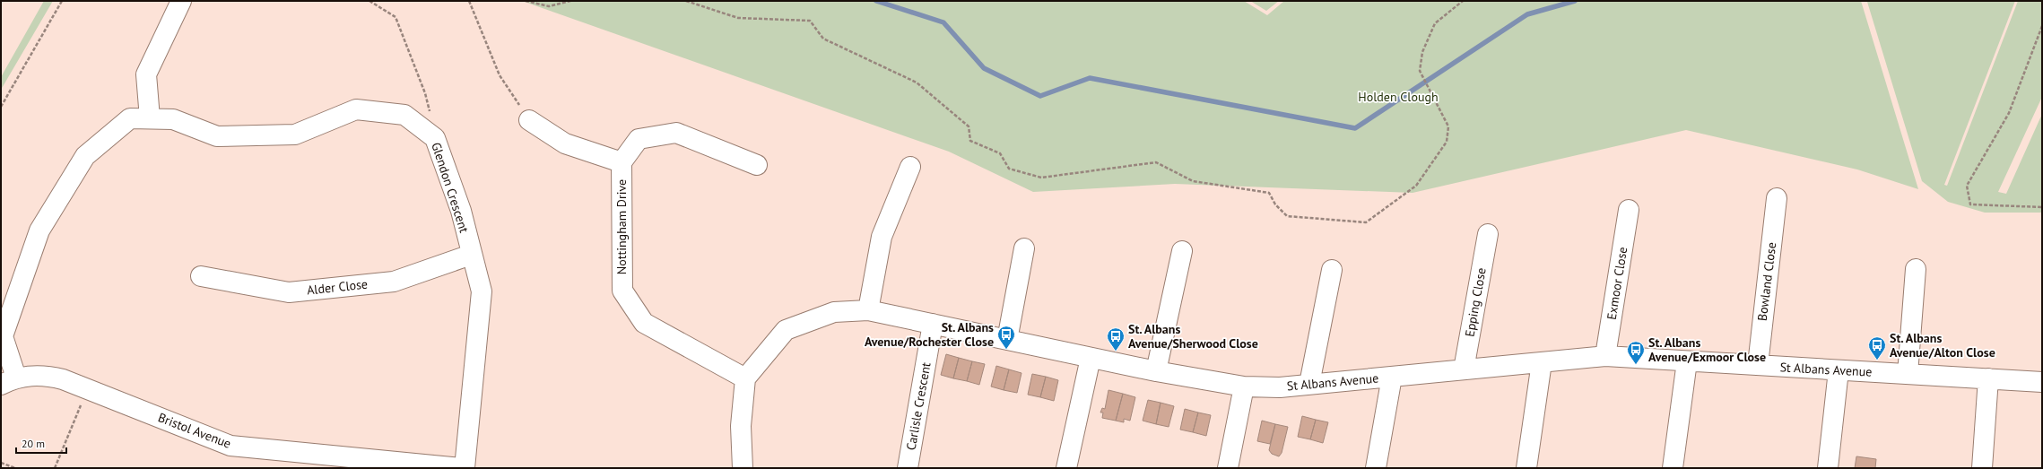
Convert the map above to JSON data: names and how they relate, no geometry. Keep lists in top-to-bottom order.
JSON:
{
  "streets": {
    "street": [
      "Glendon Crescent",
      "Nottingham Drive",
      "Bowland Close",
      "Exmoor Close",
      "Alder Close",
      "Epping Close",
      "St Albans Avenue",
      "Carlisle Crescent",
      "Bristol Avenue"
    ]
  },
  "crossings": [
    ["Glendon Crescent", "Alder Close"],
    ["Glendon Crescent", "Bristol Avenue"],
    ["Nottingham Drive", "St Albans Avenue"],
    ["Bowland Close", "St Albans Avenue"],
    ["Exmoor Close", "St Albans Avenue"],
    ["Epping Close", "St Albans Avenue"],
    ["St Albans Avenue", "Carlisle Crescent"]
  ],
  "parks": ["Holden Clough"],
  "places": {
    "bus stop": [
      "St. Albans Avenue/Rochester Close",
      "St. Albans Avenue/Sherwood Close",
      "St. Albans Avenue/Alton Close",
      "St. Albans Avenue/Exmoor Close"
    ]
  },
  "scale_bar": "20 m"
}
